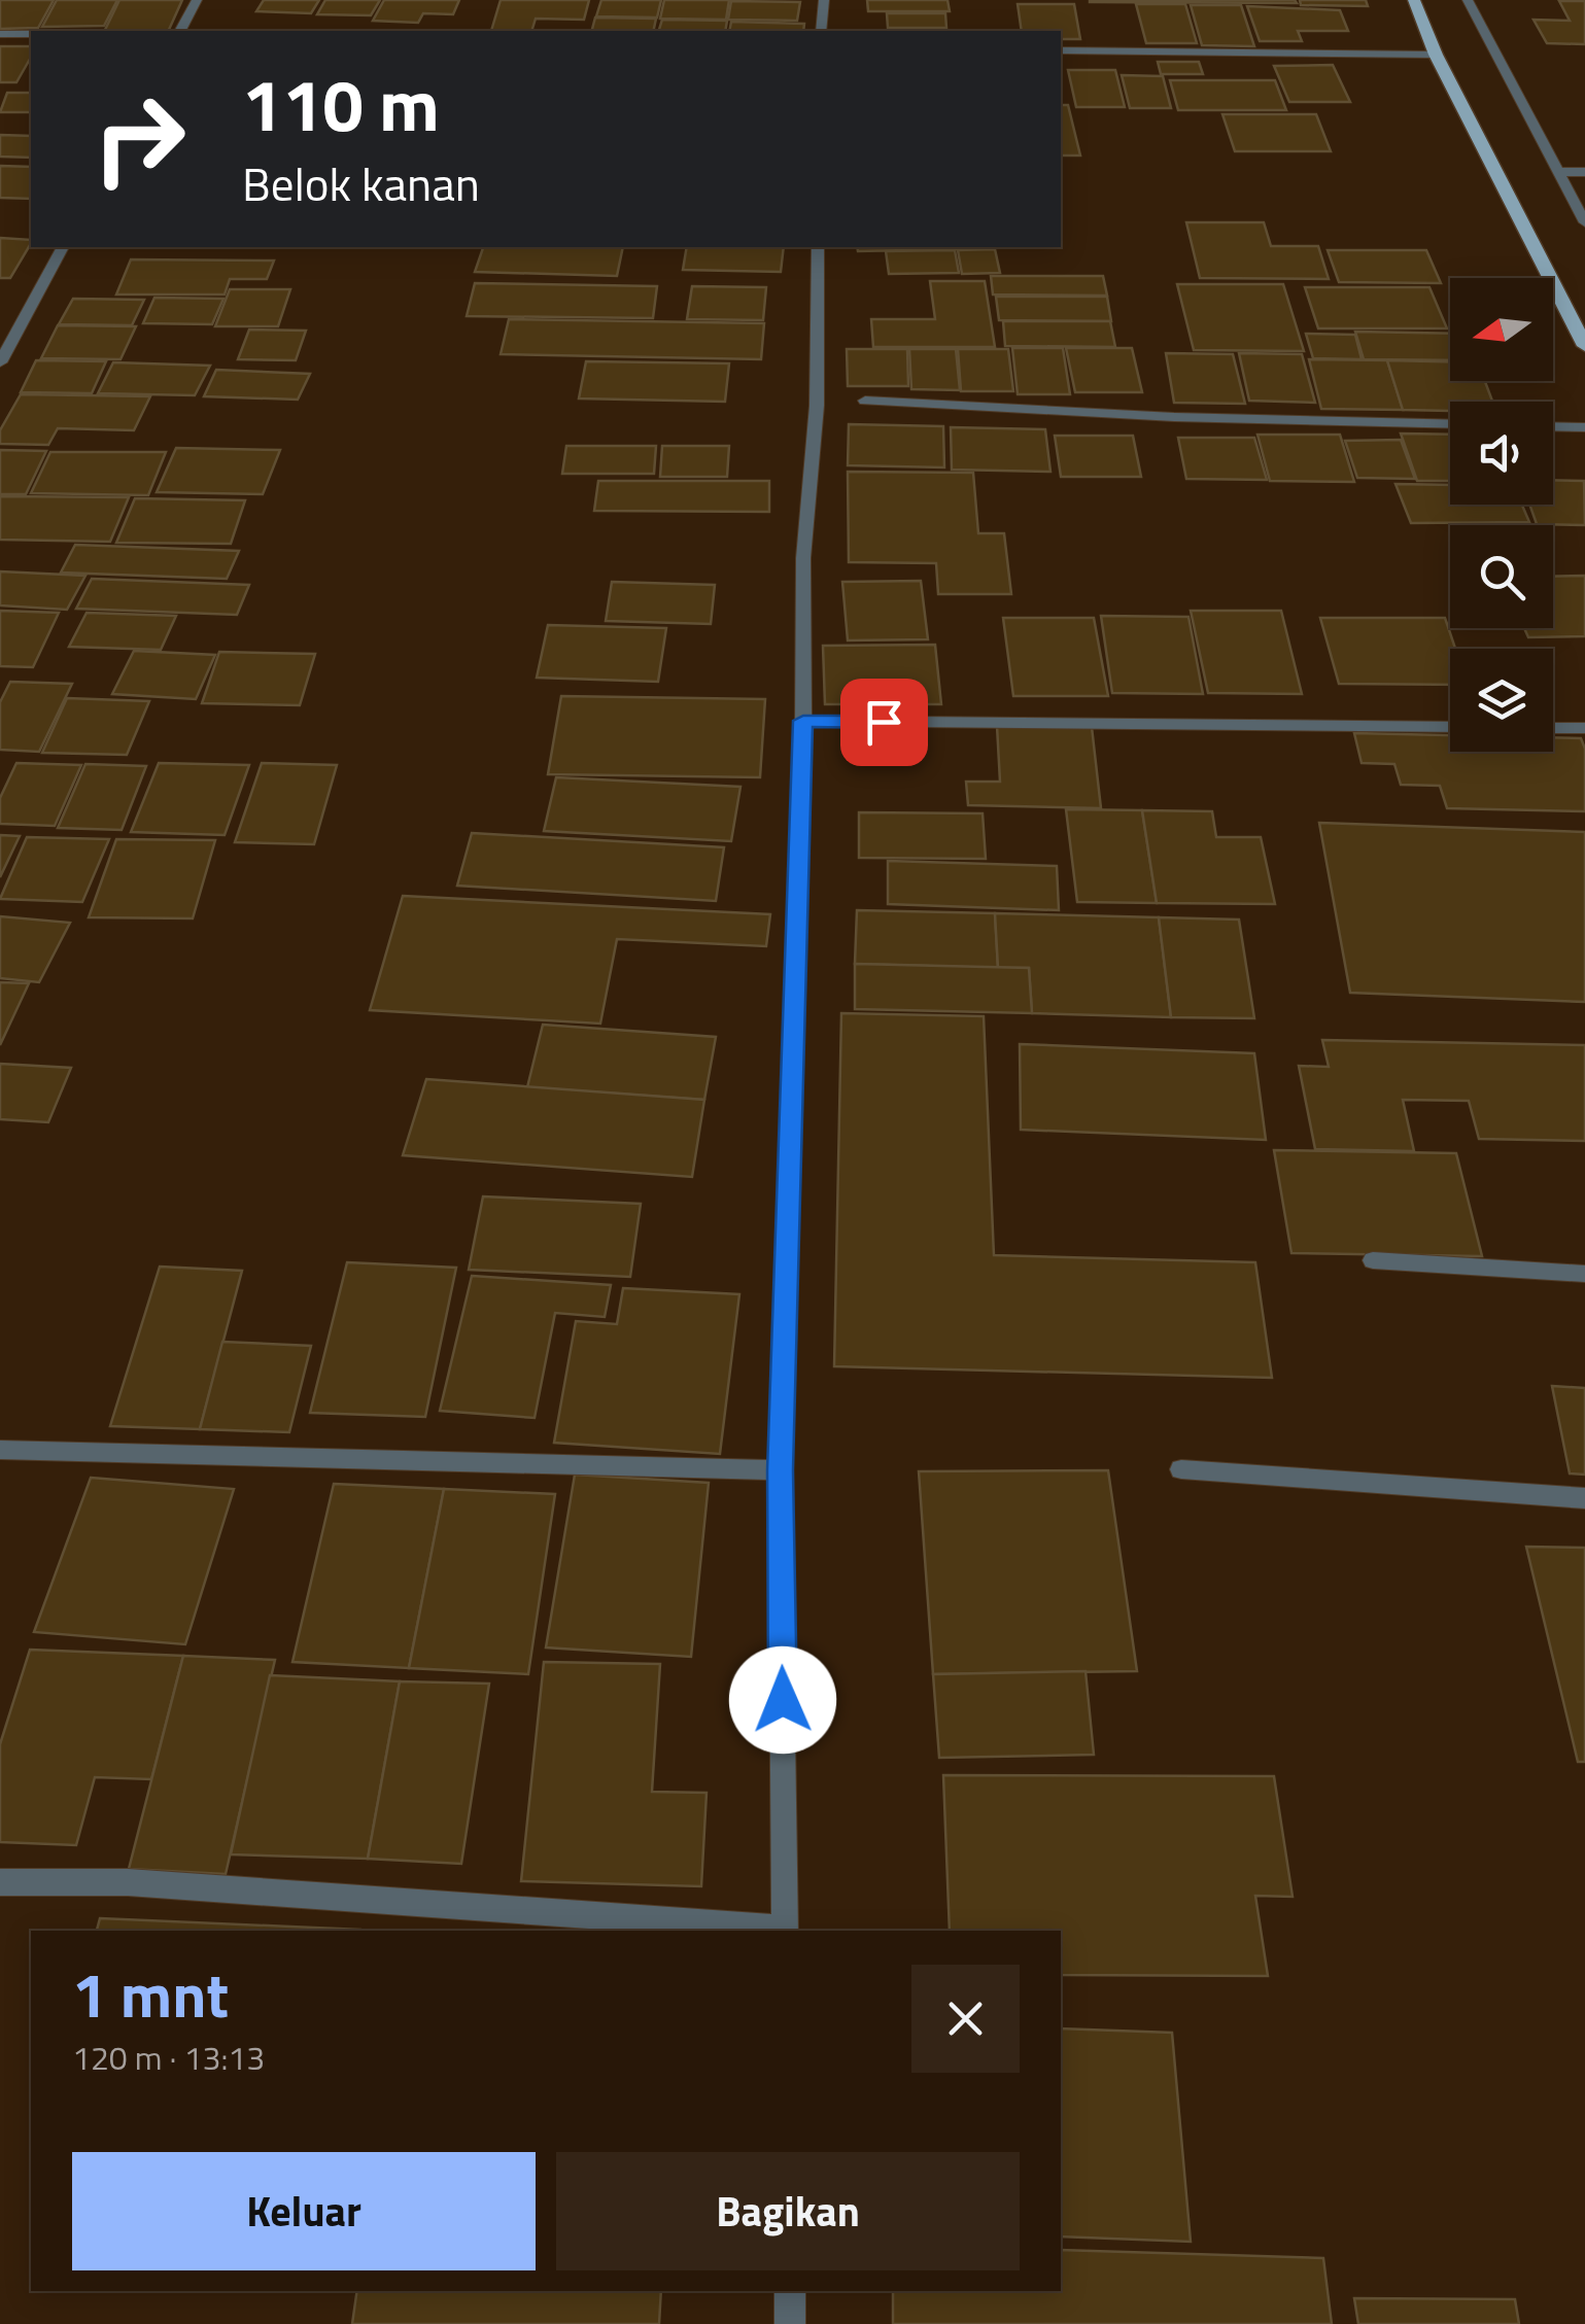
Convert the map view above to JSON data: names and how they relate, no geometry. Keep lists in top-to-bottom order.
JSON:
{
  "north": "left",
  "page": {
    "turn": ["110 m", "Belok kanan"],
    "heading": ["1 mnt", "120 m · 13:13"],
    "buttons": ["Keluar", "Bagikan"]
  }
}
